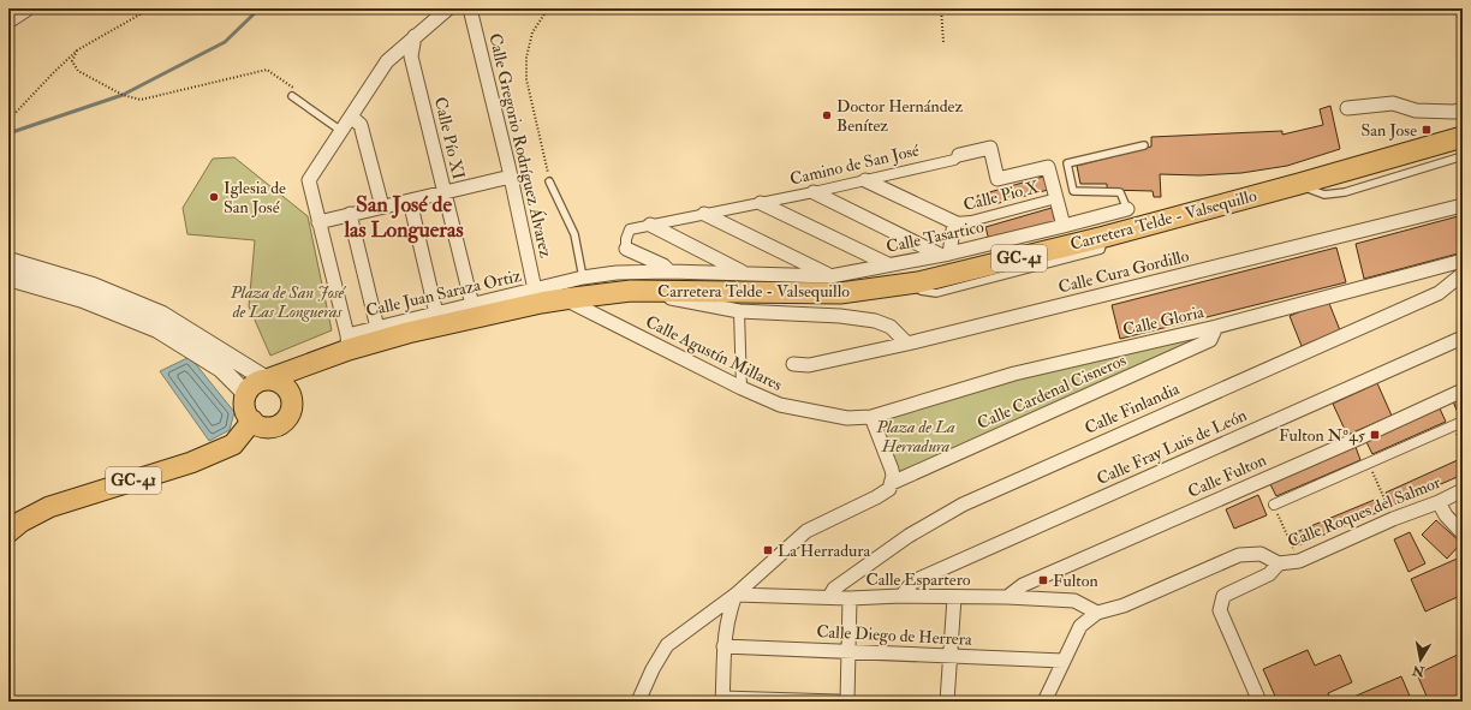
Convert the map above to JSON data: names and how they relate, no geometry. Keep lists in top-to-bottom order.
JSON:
{
  "streets": {
    "main road": ["Carretera Telde - Valsequillo", "GC-41"],
    "street": [
      "Calle Pío XI",
      "Calle Gregorio Rodríguez Álvarez",
      "Camino de San José",
      "Calle Pio X",
      "Calle Tasartico",
      "Calle Cura Gordillo",
      "Calle Juan Saraza Ortiz",
      "Calle Gloria",
      "Calle Agustín Millares",
      "Calle Cardenal Cisneros",
      "Calle Finlandia",
      "Calle Fray Luis de León",
      "Calle Fulton",
      "Calle Roques del Salmor",
      "Calle Espartero",
      "Calle Diego de Herrera"
    ]
  },
  "crossings": [
    ["Calle Pío XI", "Calle Juan Saraza Ortiz"],
    ["Calle Gregorio Rodríguez Álvarez", "Carretera Telde - Valsequillo"],
    ["Calle Gregorio Rodríguez Álvarez", "Calle Juan Saraza Ortiz"],
    ["Camino de San José", "Calle Pio X"],
    ["Camino de San José", "Calle Tasartico"],
    ["Carretera Telde - Valsequillo", "GC-41"],
    ["Carretera Telde - Valsequillo", "Calle Juan Saraza Ortiz"],
    ["Carretera Telde - Valsequillo", "Calle Agustín Millares"],
    ["Calle Tasartico", "Calle Juan Saraza Ortiz"],
    ["Calle Gloria", "Calle Agustín Millares"],
    ["Calle Gloria", "Calle Cardenal Cisneros"],
    ["Calle Cardenal Cisneros", "Calle Espartero"],
    ["Calle Finlandia", "Calle Espartero"],
    ["Calle Fray Luis de León", "Calle Espartero"],
    ["Calle Fulton", "Calle Espartero"],
    ["Calle Roques del Salmor", "Calle Espartero"]
  ],
  "districts": ["San José de las Longueras"],
  "parks": ["Plaza de San José de Las Longueras", "Plaza de La Herradura"],
  "places": {
    "other": ["Doctor Hernández Benítez", "Iglesia de San José"],
    "transit": [
      "San Jose",
      "Fulton Nº45",
      "La Herradura",
      "Fulton"
    ]
  },
  "north": "bottom"
}
